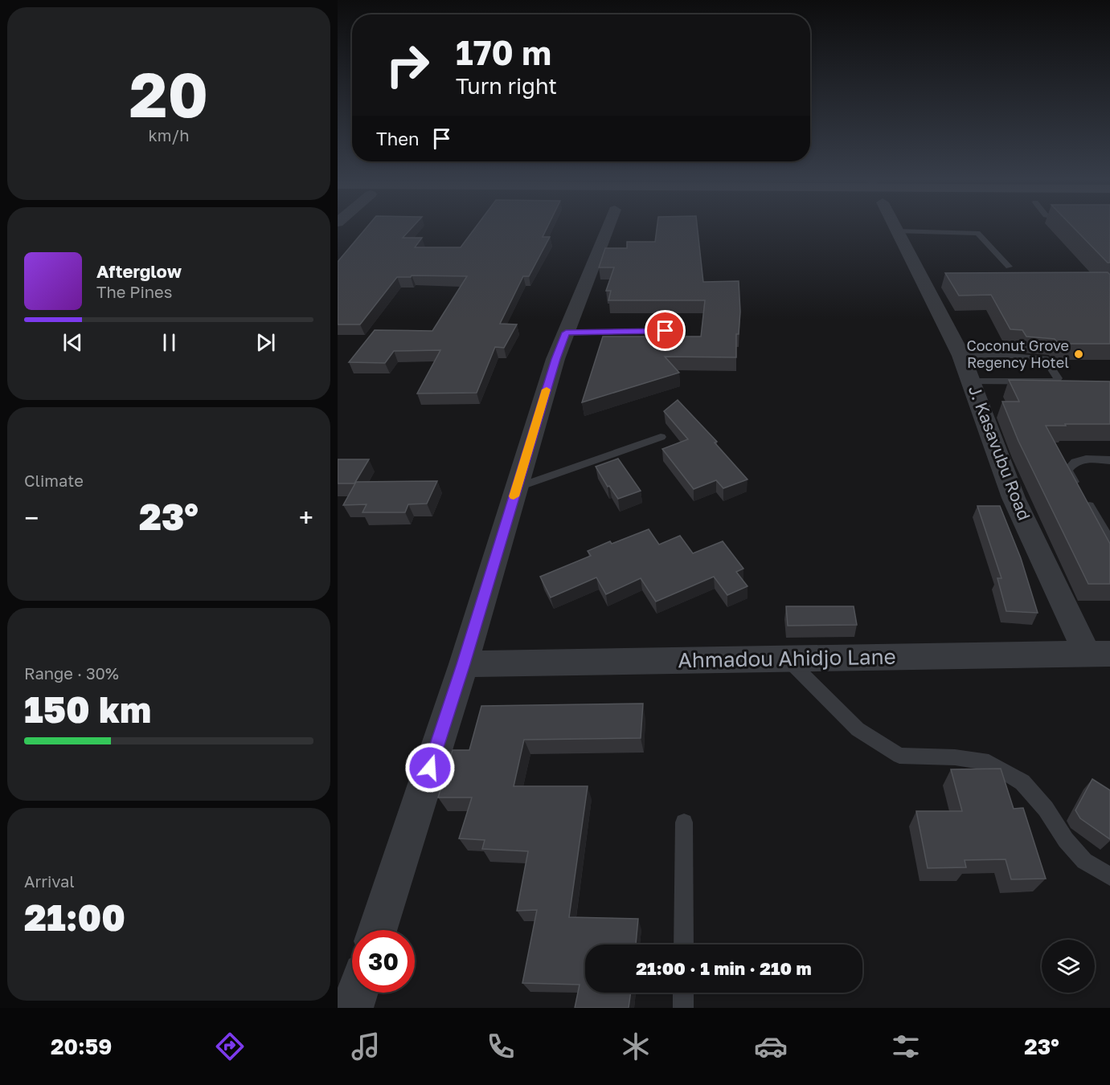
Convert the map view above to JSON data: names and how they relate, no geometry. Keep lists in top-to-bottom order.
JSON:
{
  "streets": {
    "street": ["J. Kasavubu Road", "Ahmadou Ahidjo Lane"]
  },
  "crossings": [
    ["J. Kasavubu Road", "Ahmadou Ahidjo Lane"]
  ],
  "places": ["Coconut Grove Regency Hotel"],
  "page": {
    "tile": [
      ["20", "km/h"],
      "Climate",
      ["Range · 30%", "150 km"],
      ["Arrival", "21:00"]
    ],
    "turn": ["170 m", "Turn right"],
    "then": "Then",
    "song": ["Afterglow", "The Pines"],
    "heat": ["−", "23°", "+"],
    "limit": "30",
    "trip": "21:00 · 1 min · 210 m",
    "tabs": ["20:59", "23°"]
  }
}
